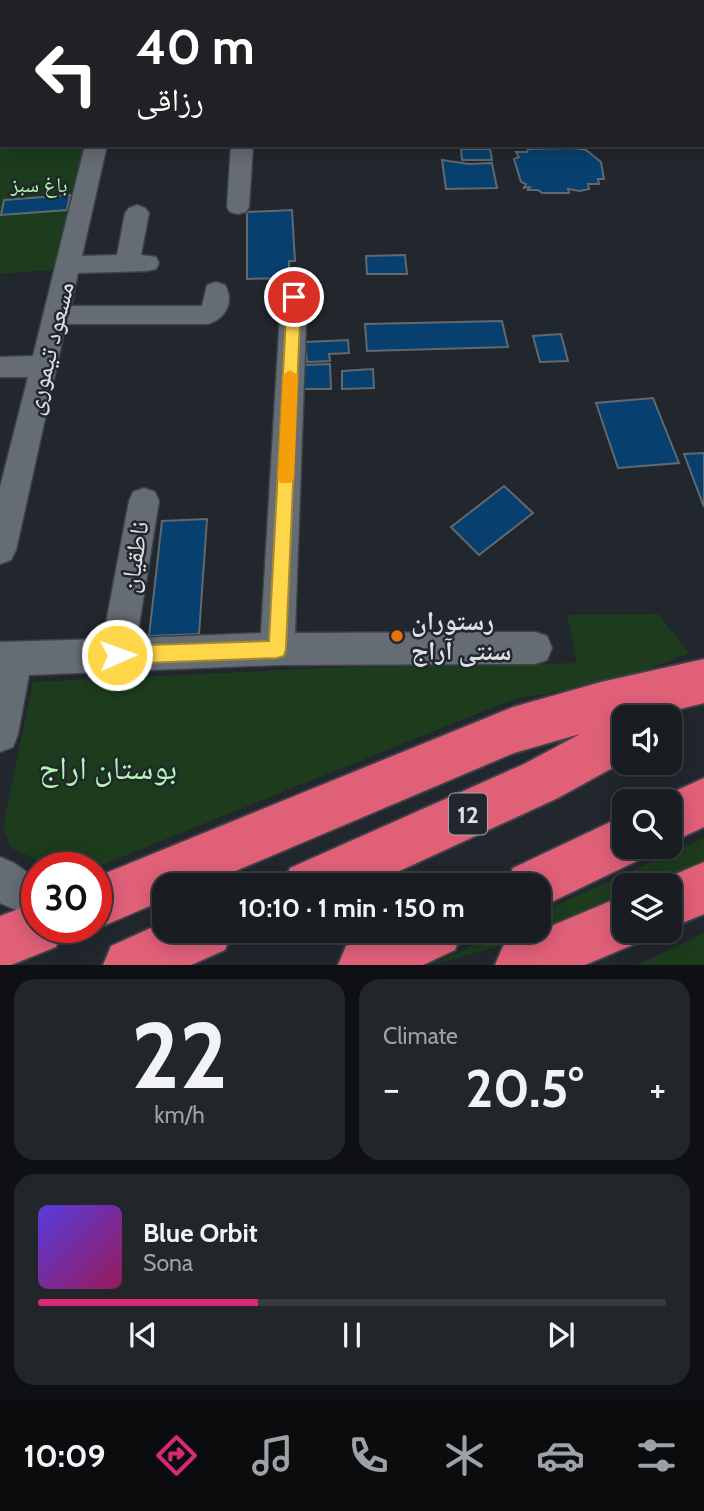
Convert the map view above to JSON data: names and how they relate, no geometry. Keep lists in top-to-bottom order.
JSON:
{
  "streets": {
    "highway": ["12"],
    "street": ["مسعود تیموری", "ناطقیان"]
  },
  "parks": ["باغ سبز", "بوستان اراج"],
  "places": ["رستوران سنتی آراج"],
  "page": {
    "turn": ["40 m", "رزاقی"],
    "limit": "30",
    "trip": "10:10 · 1 min · 150 m",
    "tile": [
      ["22", "km/h"],
      "Climate"
    ],
    "heat": ["−", "20.5°", "+"],
    "song": ["Blue Orbit", "Sona"],
    "tabs": "10:09"
  }
}
